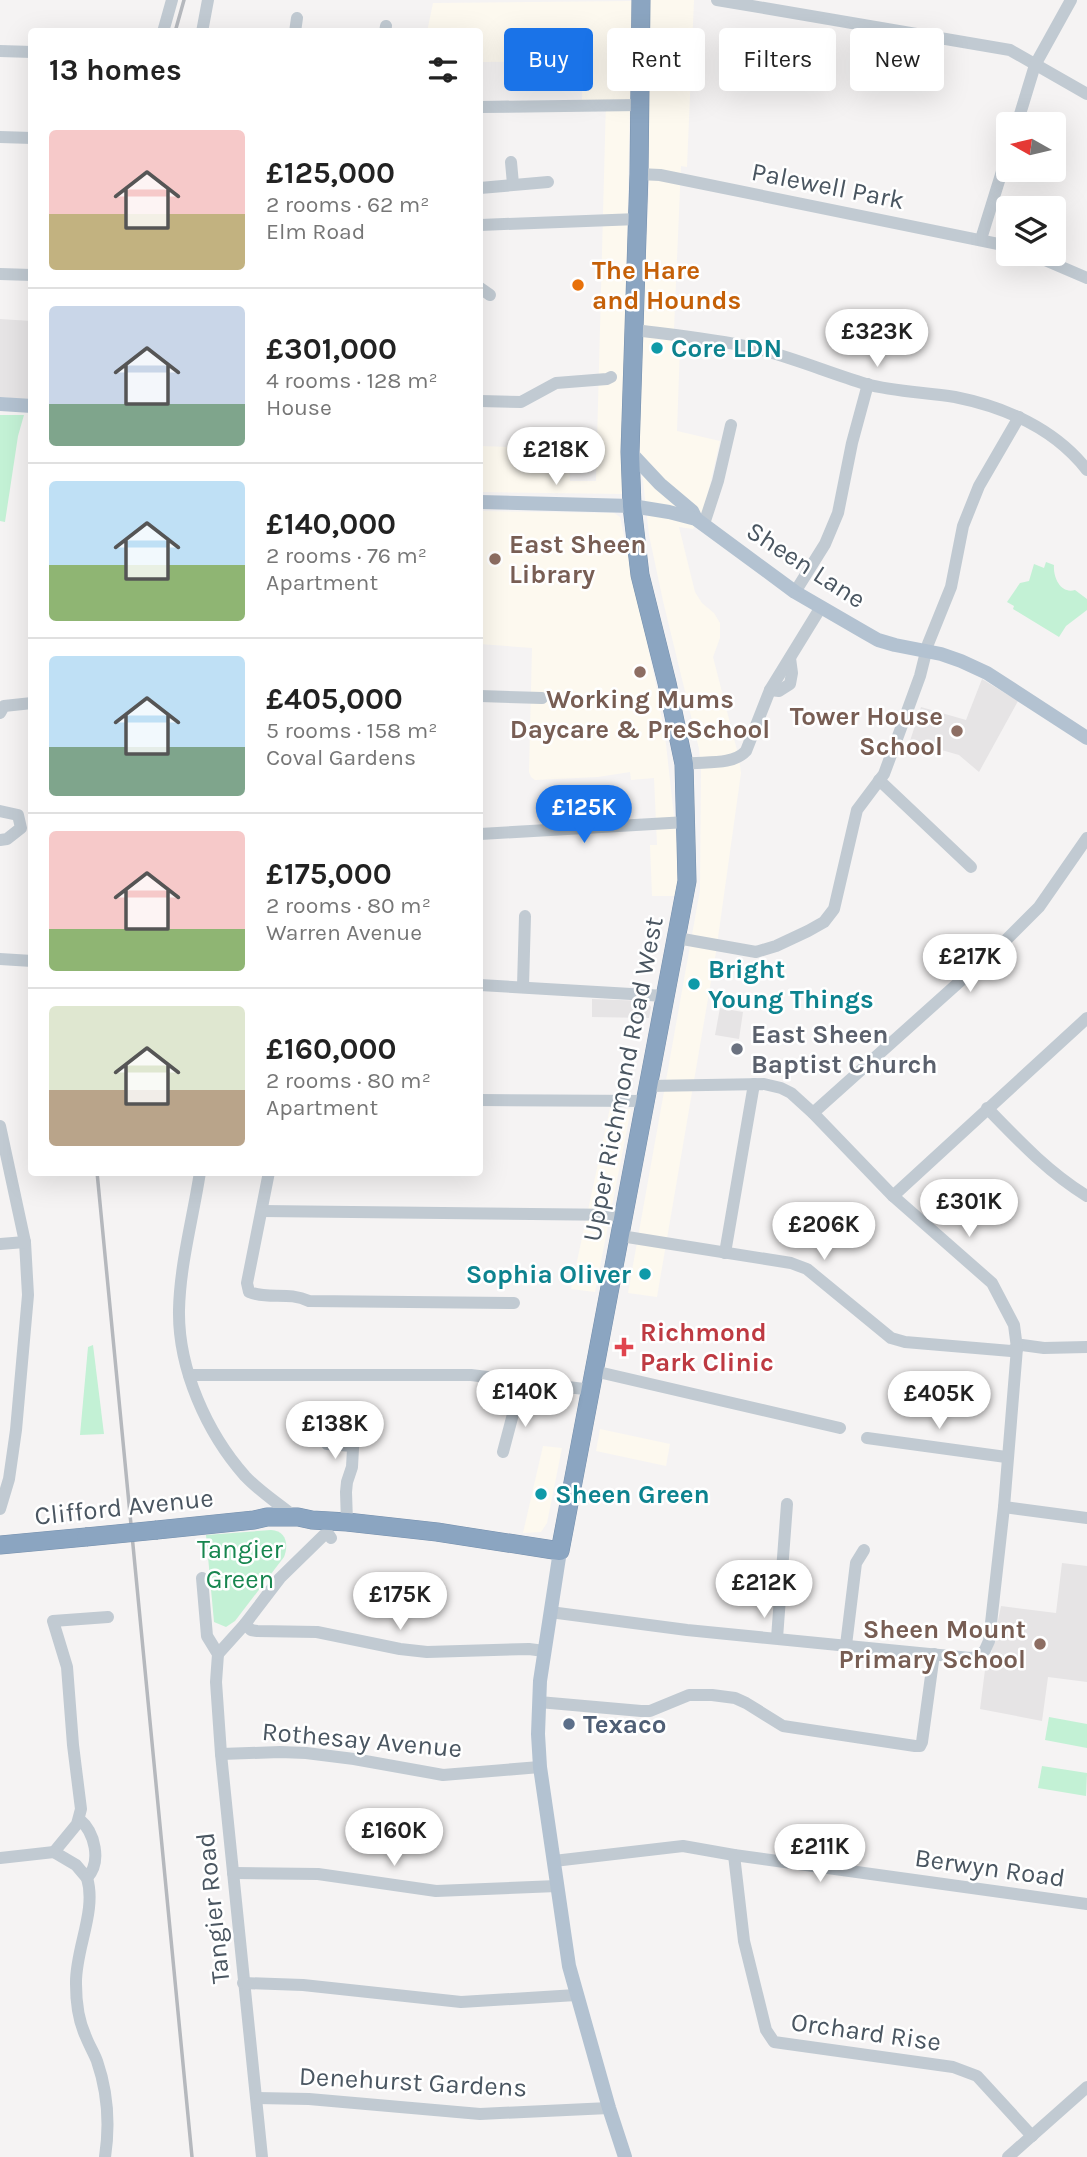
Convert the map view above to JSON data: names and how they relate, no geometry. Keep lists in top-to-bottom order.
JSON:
{
  "streets": {
    "highway": ["Upper Richmond Road West", "Clifford Avenue"],
    "main road": ["Sheen Lane"],
    "street": [
      "Palewell Park",
      "Rothesay Avenue",
      "Berwyn Road",
      "Tangier Road",
      "Orchard Rise",
      "Denehurst Gardens"
    ]
  },
  "crossings": [
    ["Palewell Park", "Upper Richmond Road West"],
    ["Sheen Lane", "Upper Richmond Road West"],
    ["Upper Richmond Road West", "Clifford Avenue"],
    ["Upper Richmond Road West", "Rothesay Avenue"],
    ["Upper Richmond Road West", "Berwyn Road"],
    ["Upper Richmond Road West", "Denehurst Gardens"],
    ["Rothesay Avenue", "Tangier Road"],
    ["Berwyn Road", "Orchard Rise"],
    ["Tangier Road", "Denehurst Gardens"]
  ],
  "parks": ["Tangier Green"],
  "places": {
    "other": [
      "The Hare and Hounds",
      "Core LDN",
      "East Sheen Library",
      "Working Mums Daycare & PreSchool",
      "Tower House School",
      "Bright Young Things",
      "East Sheen Baptist Church",
      "Sophia Oliver",
      "Sheen Green",
      "Sheen Mount Primary School",
      "Texaco"
    ],
    "health": ["Richmond Park Clinic"]
  },
  "north": "left",
  "page": {
    "chip": [
      "Buy",
      "Rent",
      "Filters",
      "New"
    ],
    "heading": "13 homes",
    "list": [
      {
        "name": "£125,000",
        "note": "2 rooms · 62 m² · Elm Road"
      },
      {
        "name": "£301,000",
        "note": "4 rooms · 128 m² · House"
      },
      {
        "name": "£140,000",
        "note": "2 rooms · 76 m² · Apartment"
      },
      {
        "name": "£405,000",
        "note": "5 rooms · 158 m² · Coval Gardens"
      },
      {
        "name": "£175,000",
        "note": "2 rooms · 80 m² · Warren Avenue"
      },
      {
        "name": "£160,000",
        "note": "2 rooms · 80 m² · Apartment"
      }
    ],
    "price": [
      "£323K",
      "£218K",
      "£125K",
      "£217K",
      "£301K",
      "£206K",
      "£140K",
      "£405K",
      "£138K",
      "£212K",
      "£175K",
      "£160K",
      "£211K"
    ]
  }
}
